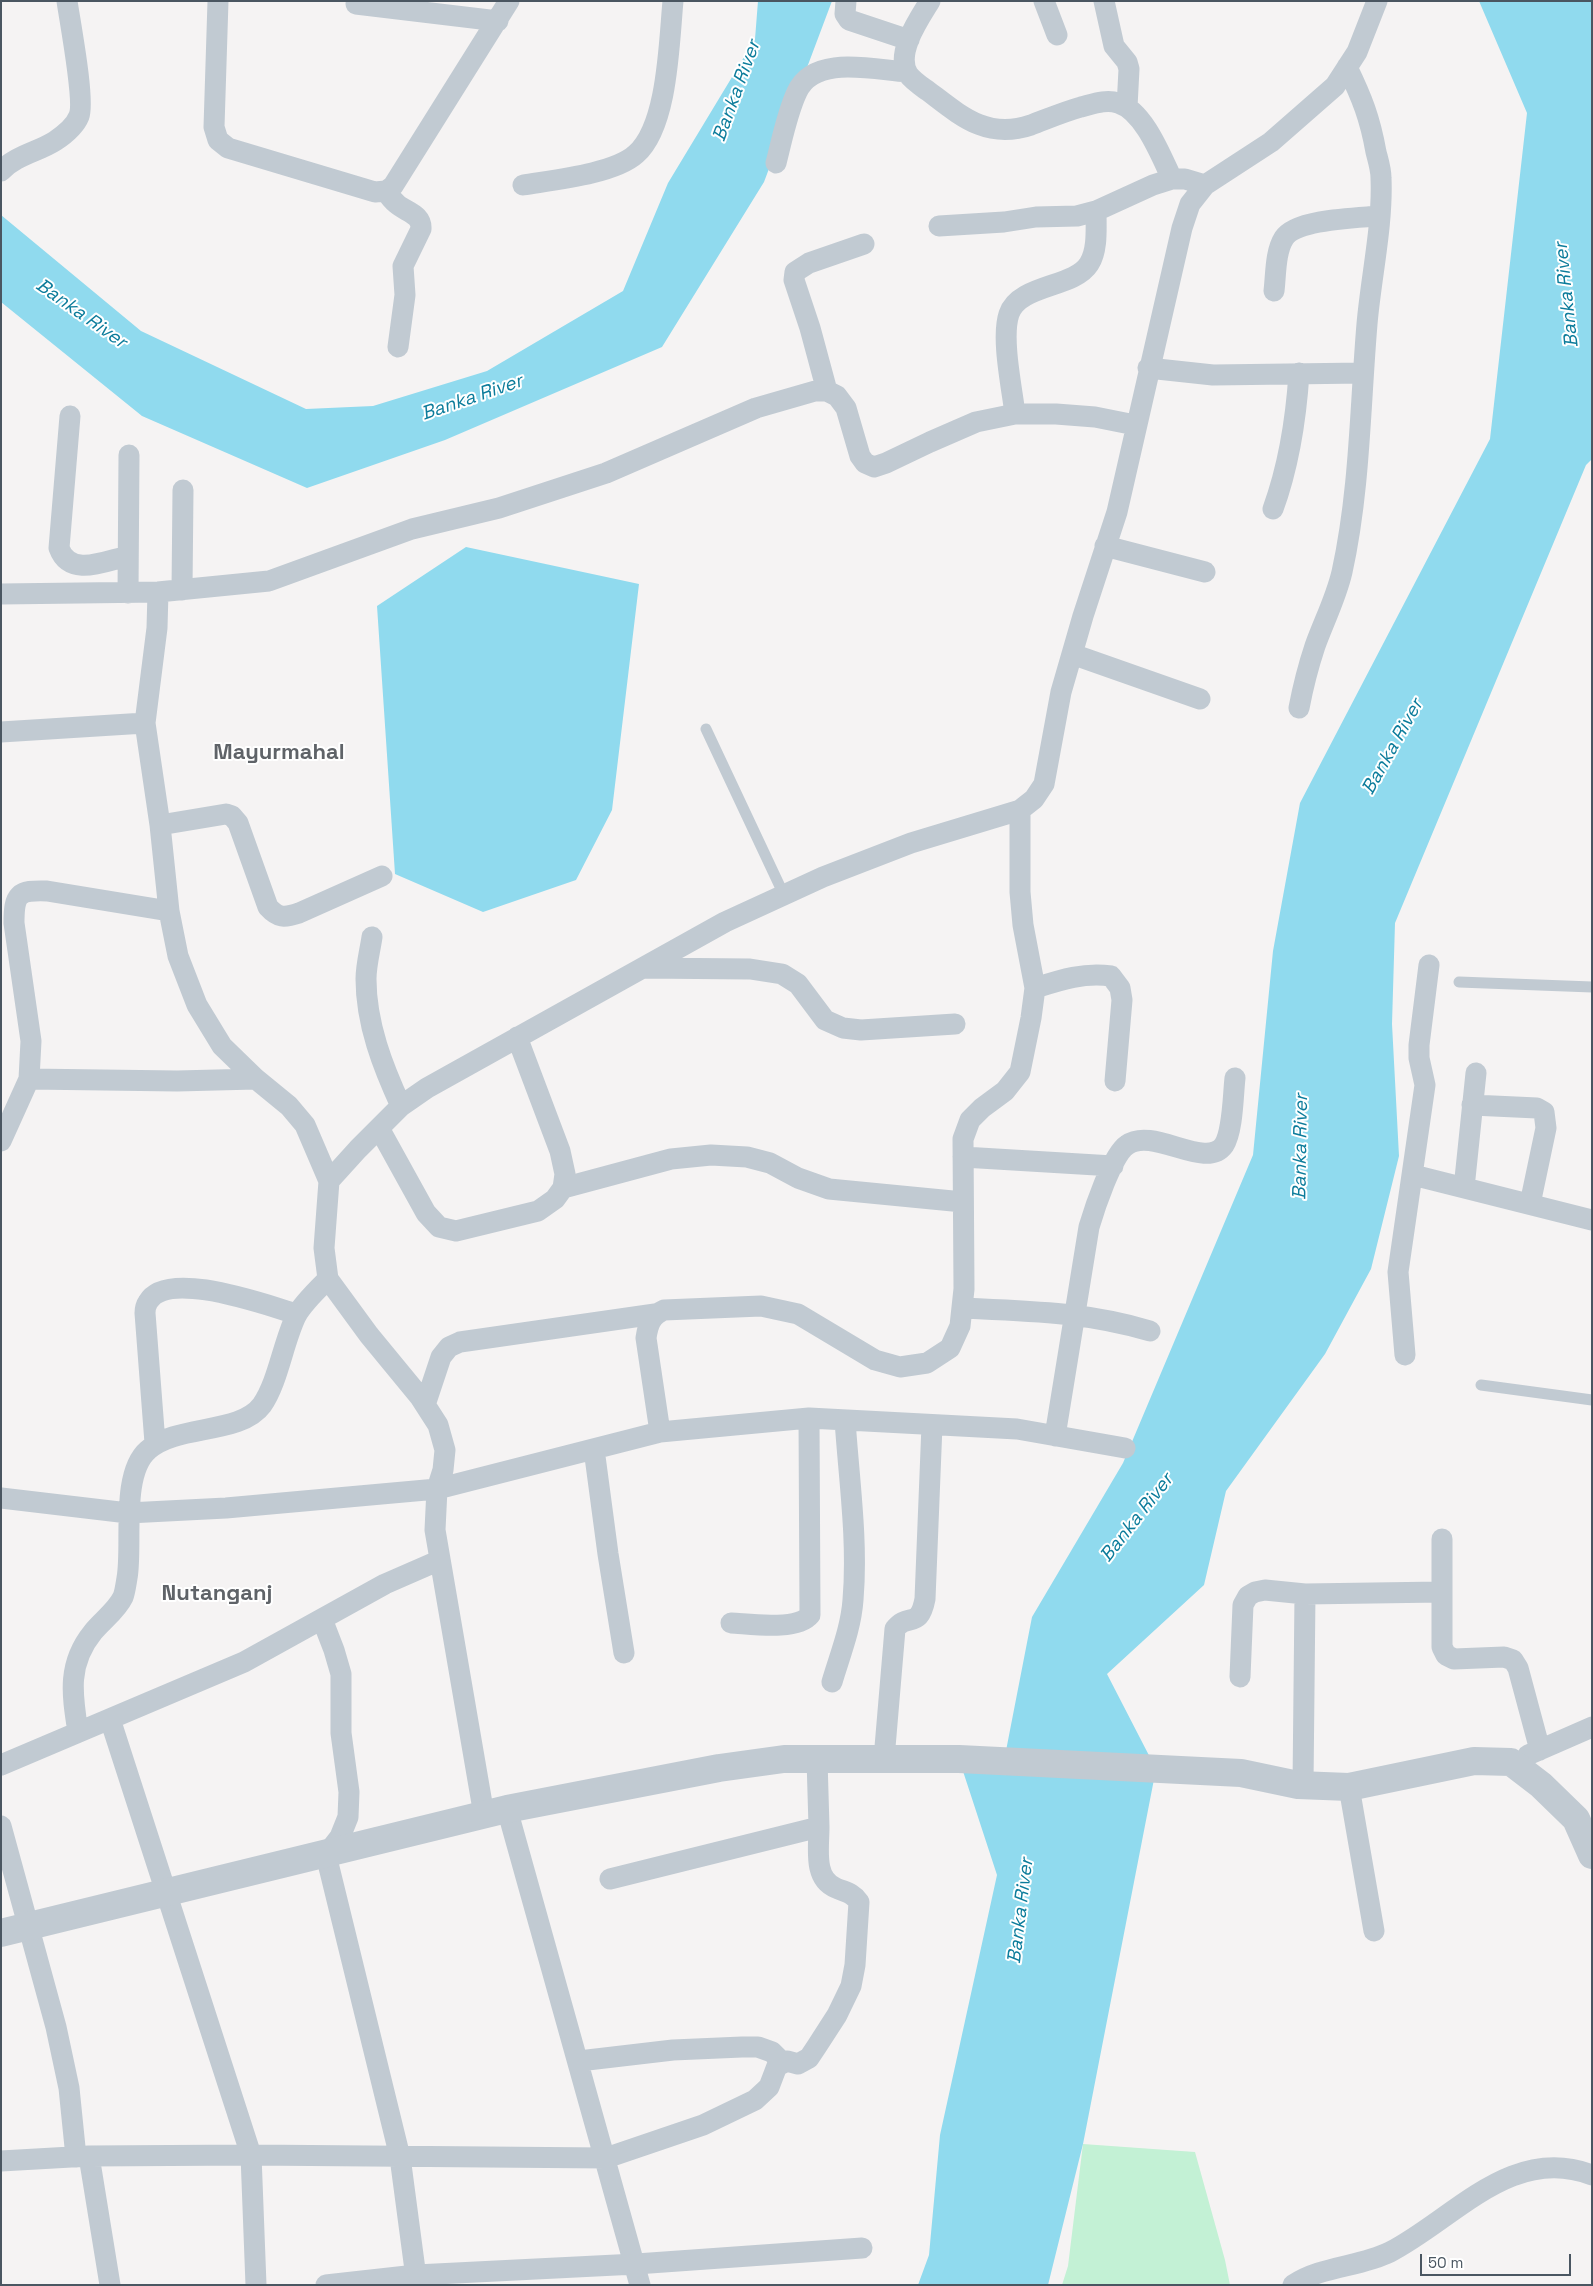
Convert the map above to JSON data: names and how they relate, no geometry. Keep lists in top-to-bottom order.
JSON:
{
  "districts": ["Mayurmahal", "Nutanganj"],
  "water": ["Banka River"],
  "scale_bar": "50 m"
}
